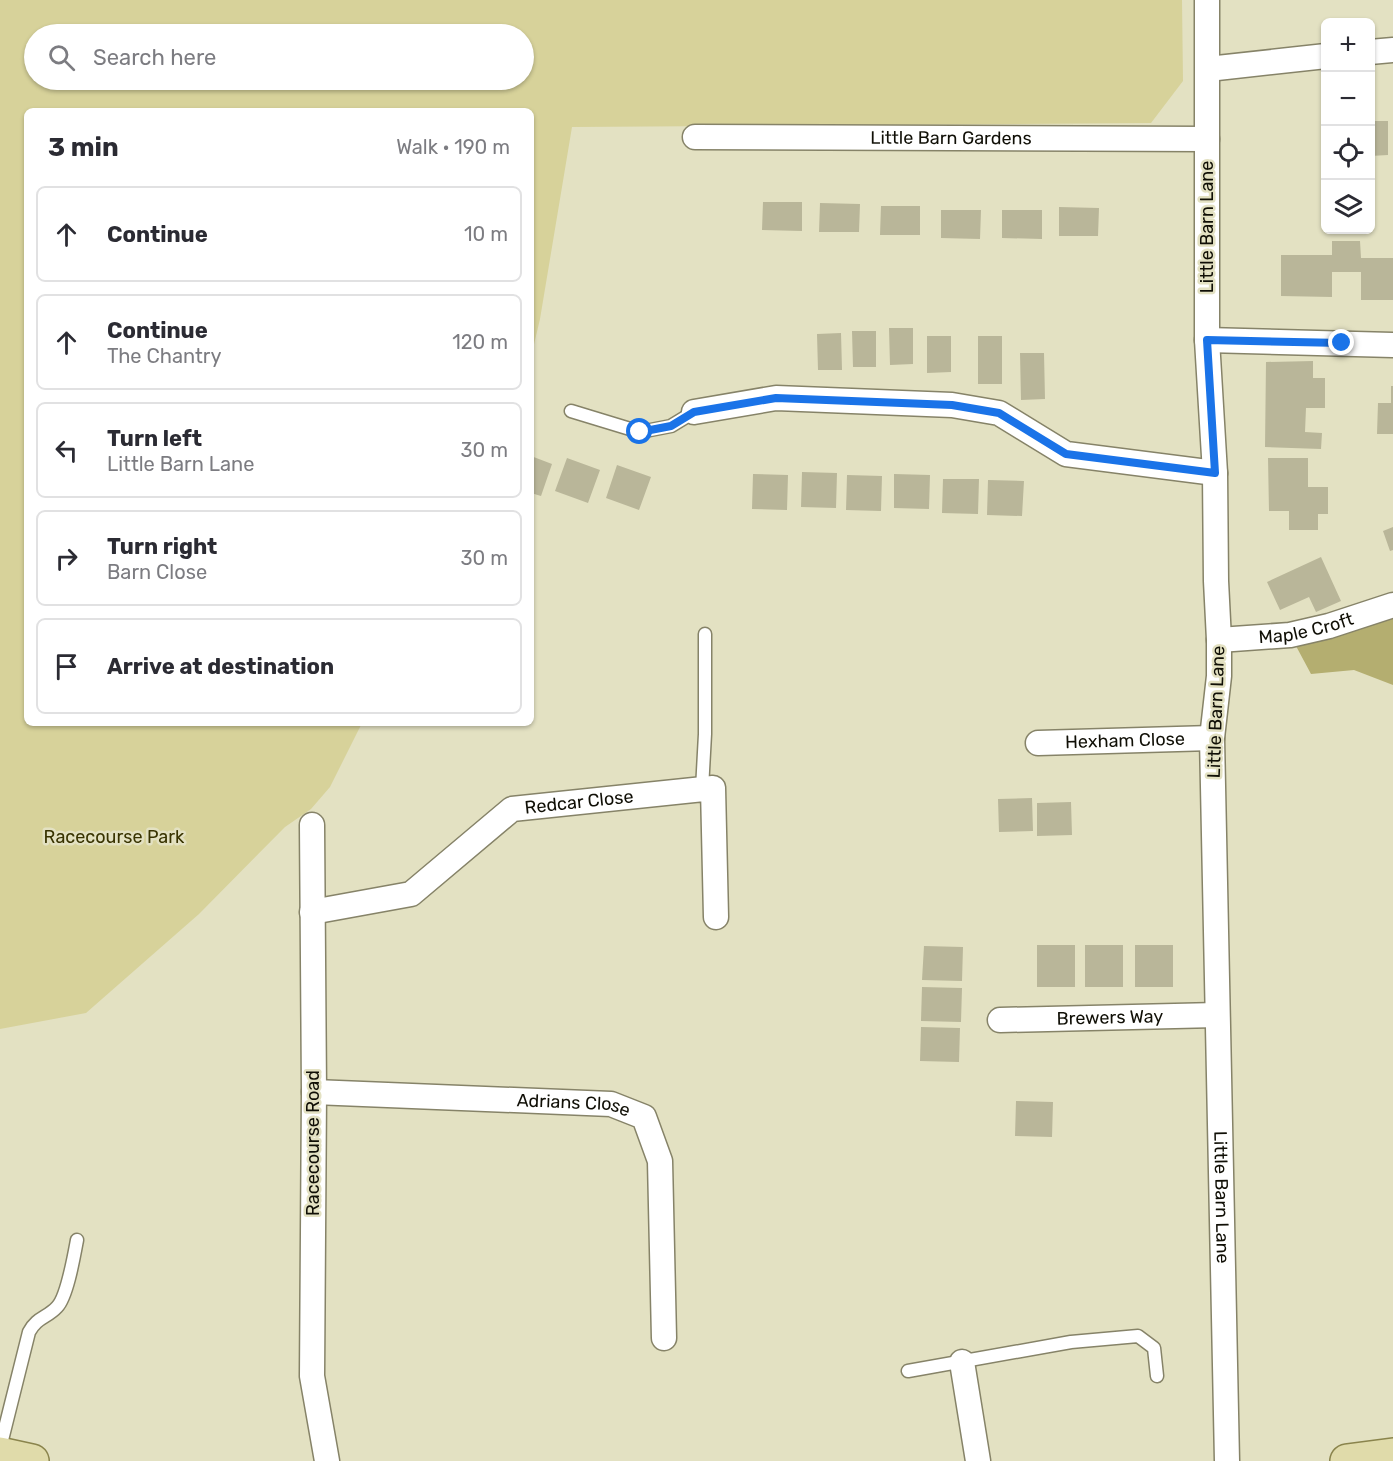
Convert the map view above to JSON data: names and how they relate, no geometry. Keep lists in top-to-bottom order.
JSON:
{
  "streets": {
    "street": [
      "Little Barn Gardens",
      "Little Barn Lane",
      "Maple Croft",
      "Hexham Close",
      "Redcar Close",
      "Brewers Way",
      "Adrians Close",
      "Racecourse Road"
    ]
  },
  "crossings": [
    ["Little Barn Gardens", "Little Barn Lane"],
    ["Little Barn Lane", "Maple Croft"],
    ["Little Barn Lane", "Hexham Close"],
    ["Little Barn Lane", "Brewers Way"],
    ["Redcar Close", "Racecourse Road"],
    ["Adrians Close", "Racecourse Road"]
  ],
  "parks": ["Racecourse Park"],
  "page": {
    "map_buttons": ["+", "−"],
    "search": "Search here",
    "heading": ["3 min", "Walk · 190 m"],
    "list": [
      ["Continue", "10 m"],
      ["Continue", "The Chantry", "120 m"],
      ["Turn left", "Little Barn Lane", "30 m"],
      ["Turn right", "Barn Close", "30 m"],
      "Arrive at destination"
    ]
  }
}
